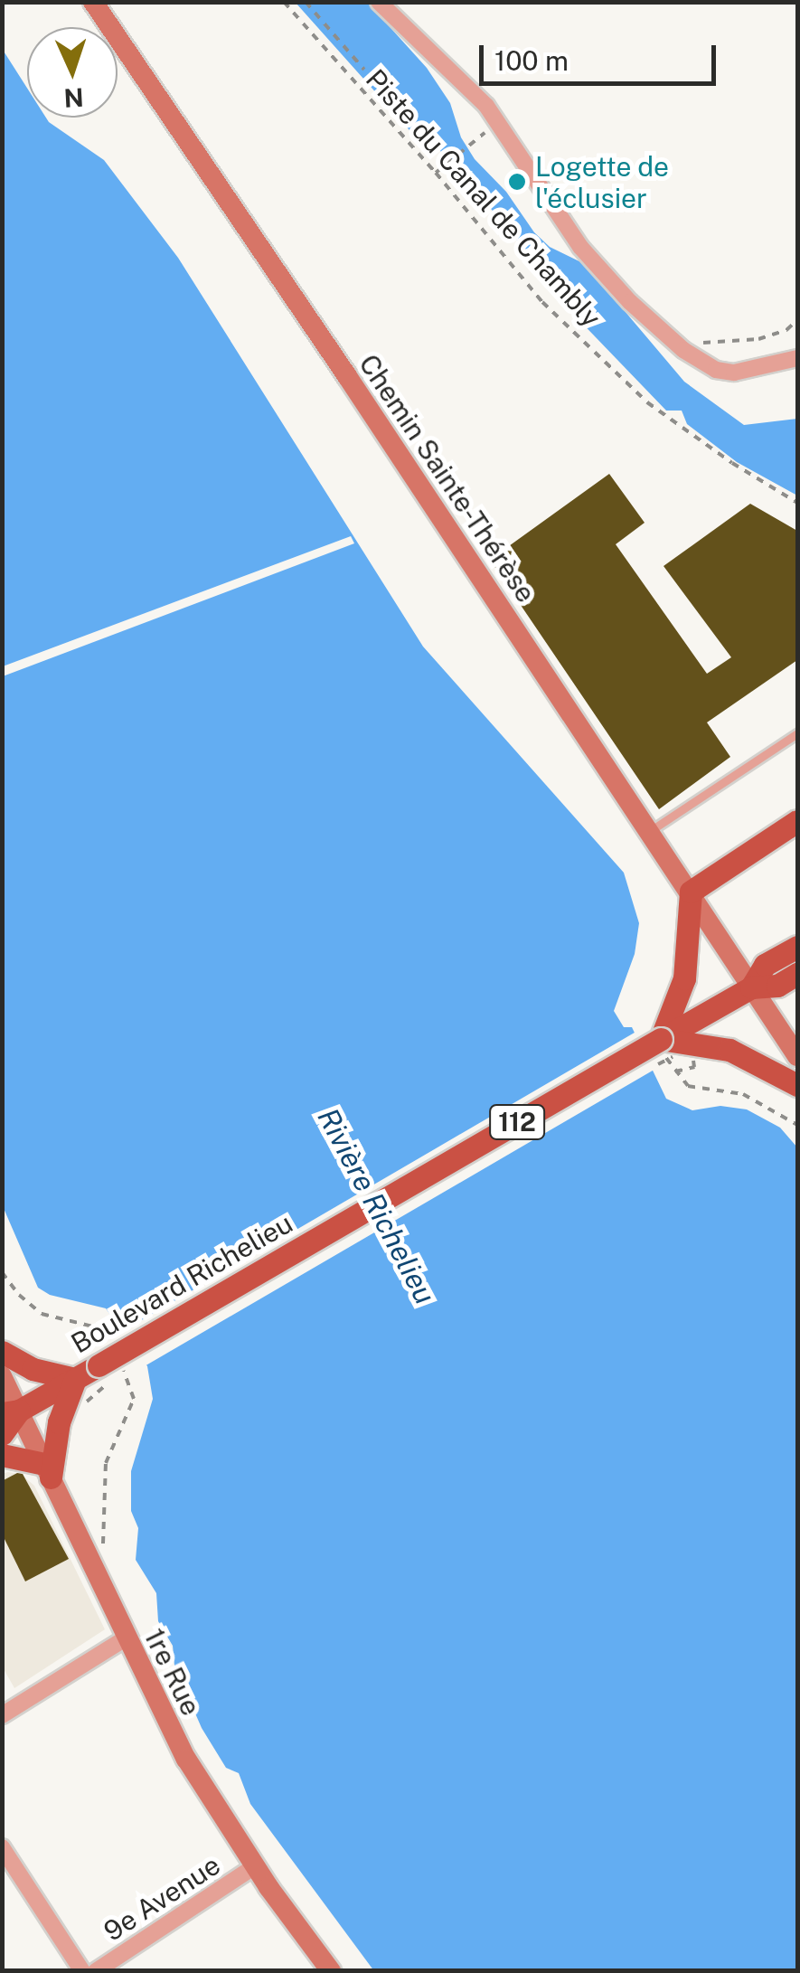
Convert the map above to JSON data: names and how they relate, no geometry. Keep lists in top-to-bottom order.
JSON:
{
  "streets": {
    "main road": [
      "Chemin Sainte-Thérèse",
      "112",
      "Boulevard Richelieu",
      "1re Rue"
    ],
    "street": ["9e Avenue"],
    "path": ["Piste du Canal de Chambly"]
  },
  "crossings": [
    ["Chemin Sainte-Thérèse", "112"],
    ["112", "Boulevard Richelieu"],
    ["Boulevard Richelieu", "1re Rue"],
    ["1re Rue", "9e Avenue"]
  ],
  "water": ["Rivière Richelieu"],
  "places": ["Logette de l'éclusier"],
  "scale_bar": "100 m",
  "north": "bottom"
}
